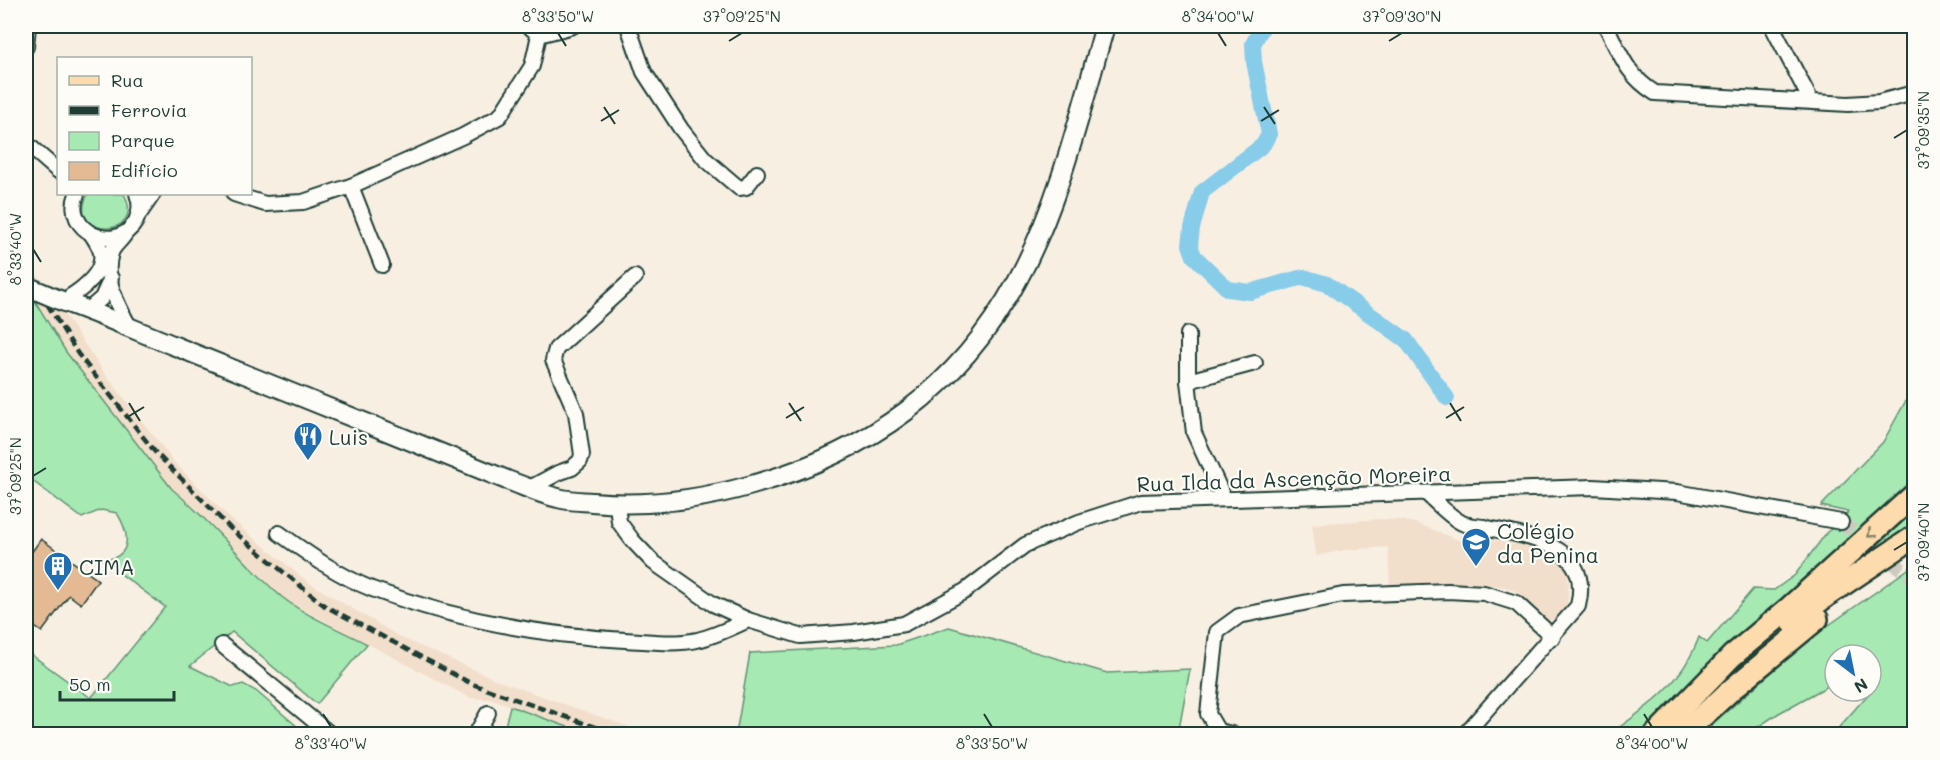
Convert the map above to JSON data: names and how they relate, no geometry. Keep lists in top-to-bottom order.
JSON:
{
  "streets": {
    "street": ["Rua Ilda da Ascenção Moreira"]
  },
  "places": {
    "restaurant": ["Luis"],
    "school or university": ["Colégio da Penina"],
    "building": ["CIMA"]
  },
  "legend": [
    "Rua",
    "Ferrovia",
    "Parque",
    "Edifício"
  ],
  "scale_bar": "50 m",
  "north": "bottom right",
  "coordinates": [
    "8°33'50\"W",
    "37°09'25\"N",
    "8°34'00\"W",
    "37°09'30\"N",
    "37°09'35\"N",
    "8°33'40\"W",
    "37°09'40\"N"
  ]
}
